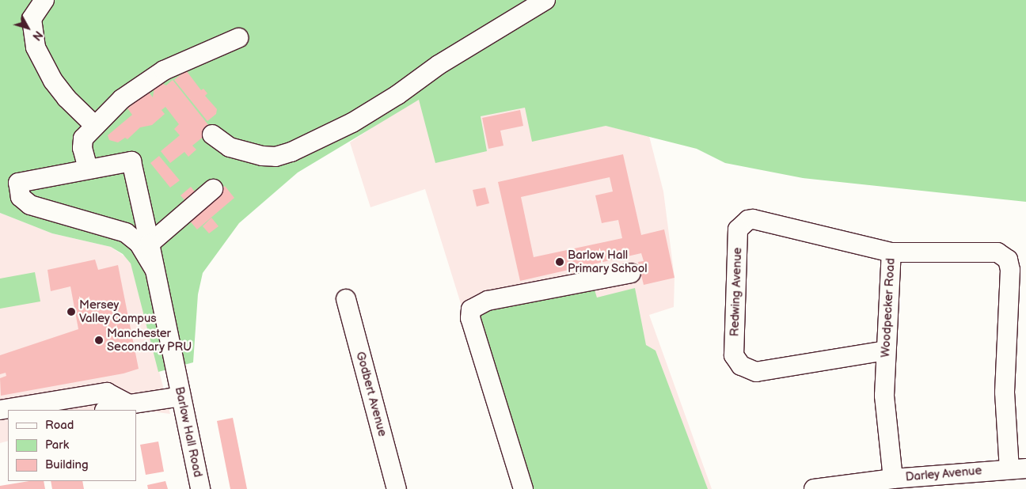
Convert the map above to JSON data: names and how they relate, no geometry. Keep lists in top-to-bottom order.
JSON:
{
  "streets": {
    "street": [
      "Redwing Avenue",
      "Woodpecker Road",
      "Godbert Avenue",
      "Barlow Hall Road",
      "Darley Avenue"
    ]
  },
  "crossings": [
    ["Redwing Avenue", "Woodpecker Road"],
    ["Woodpecker Road", "Darley Avenue"]
  ],
  "places": ["Barlow Hall Primary School", "Mersey Valley Campus", "Manchester Secondary PRU"],
  "legend": ["Road", "Park", "Building"],
  "north": "bottom right"
}
